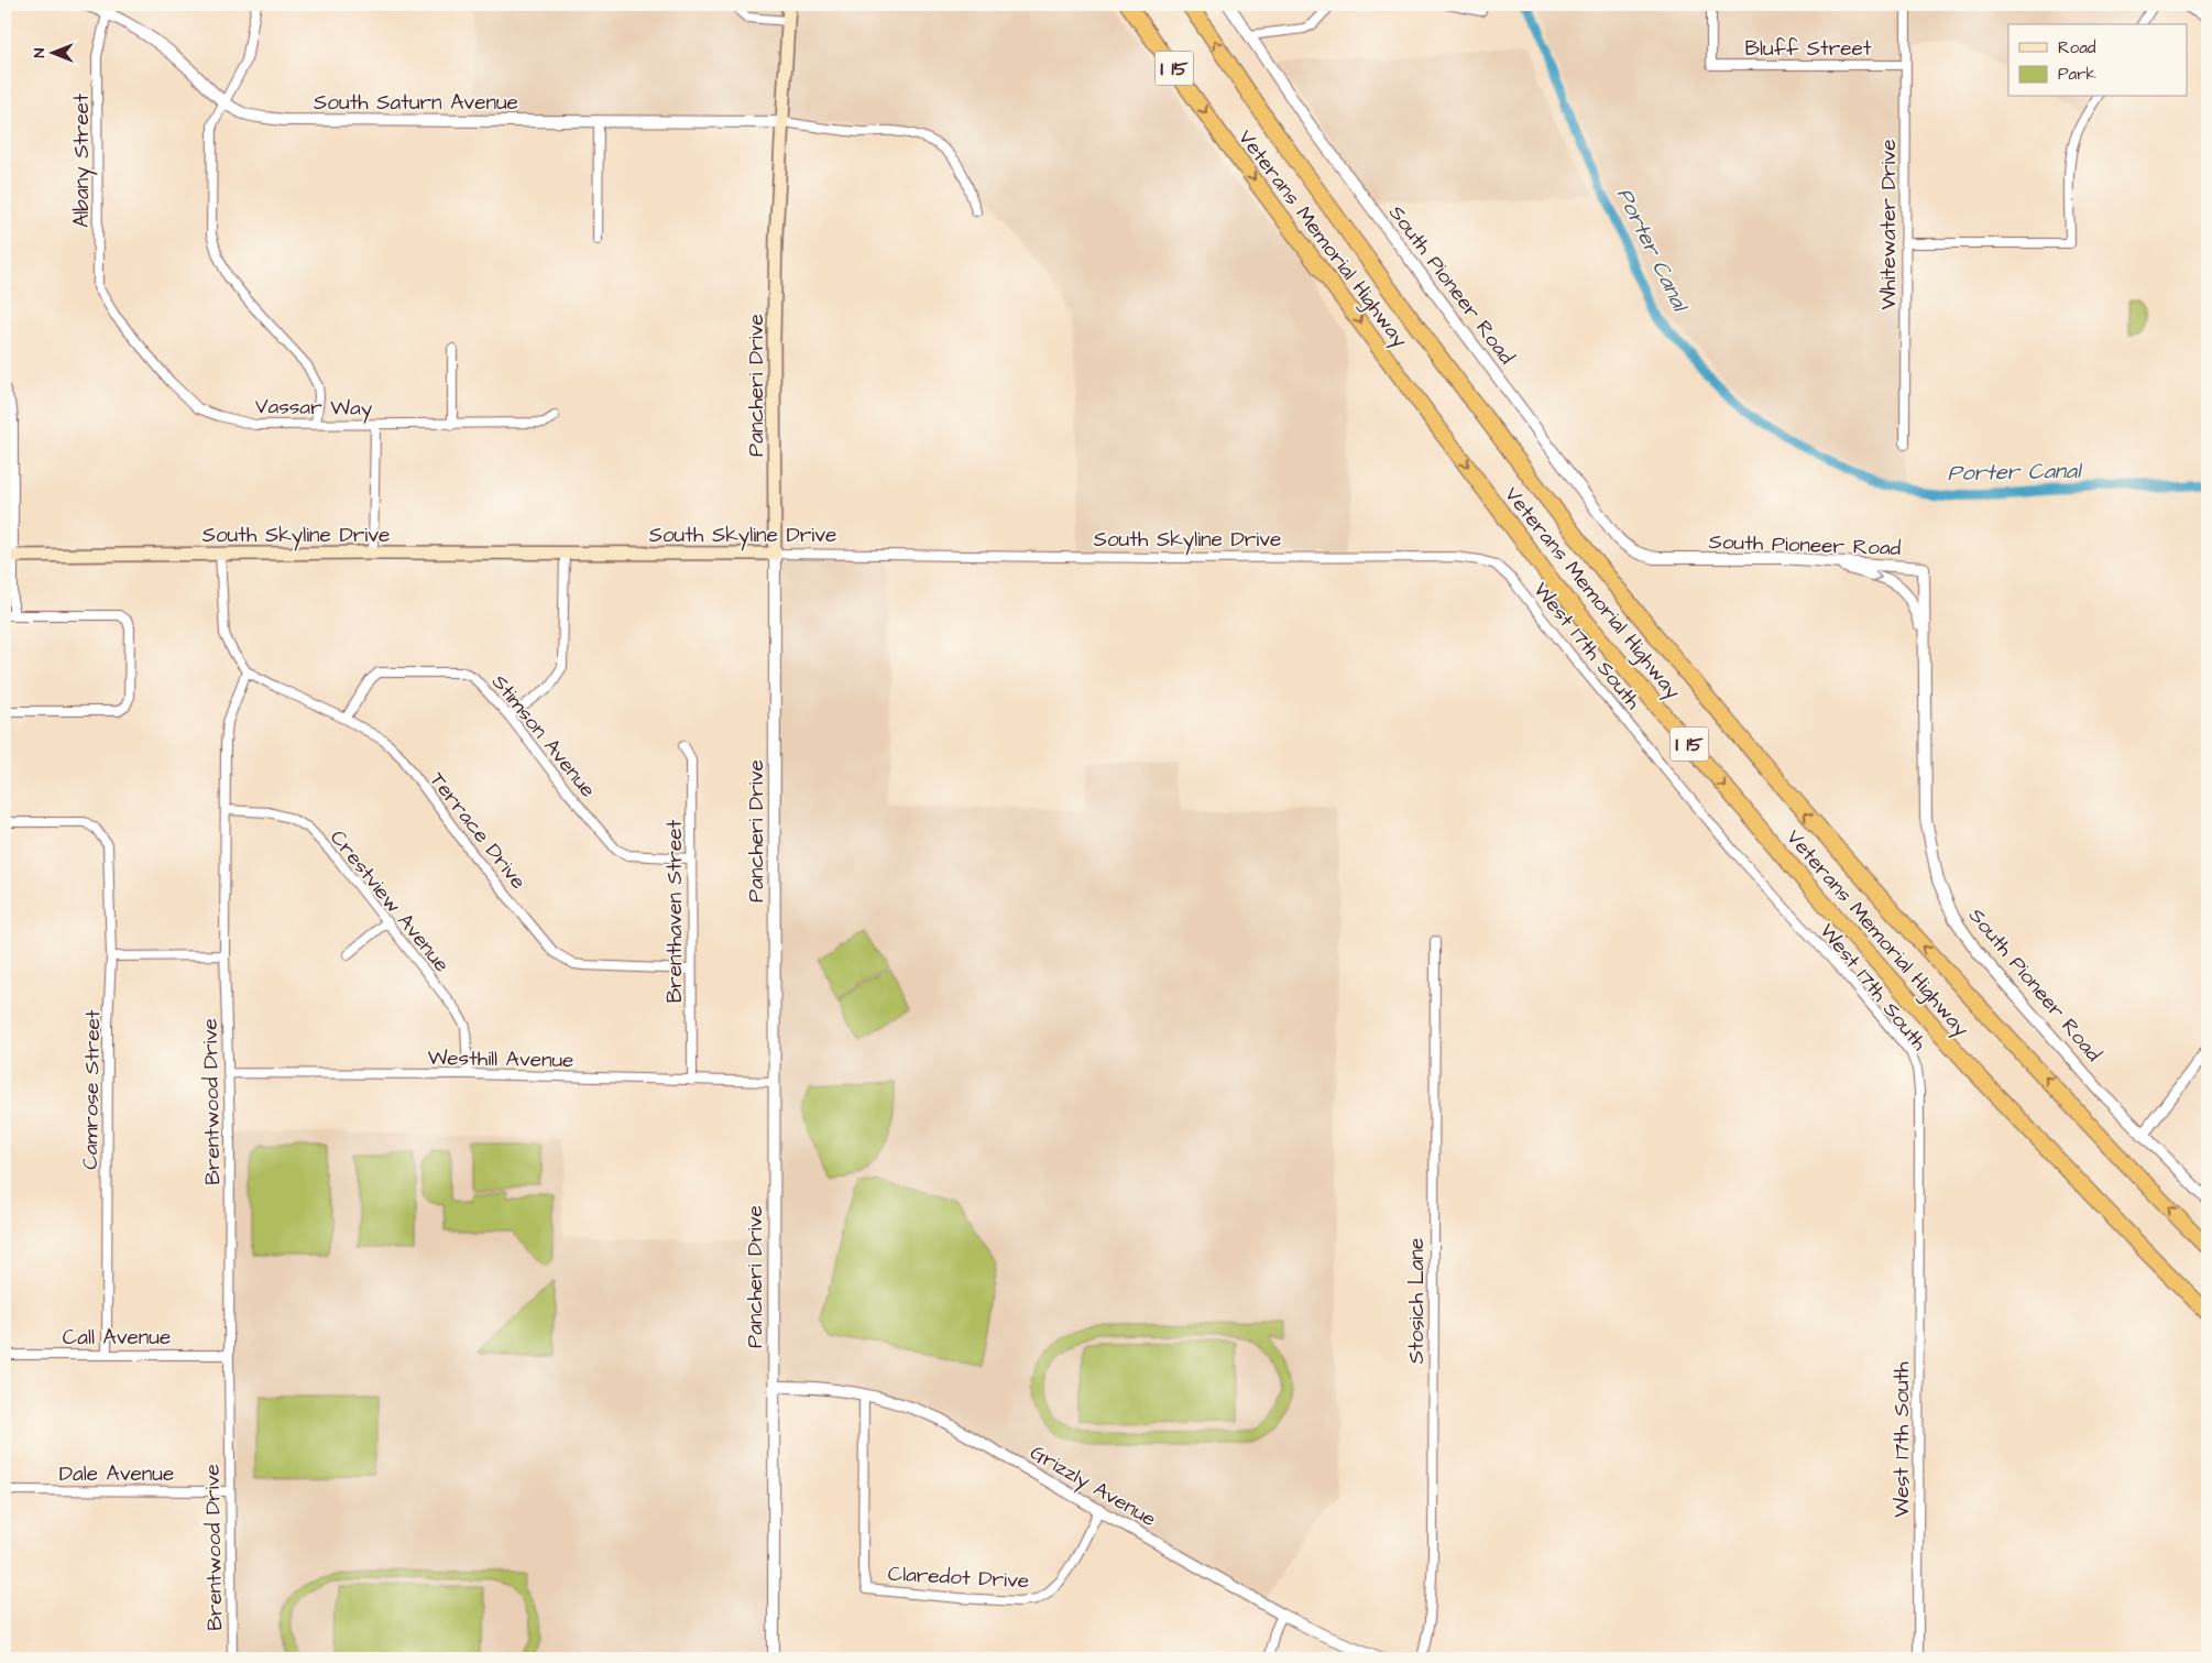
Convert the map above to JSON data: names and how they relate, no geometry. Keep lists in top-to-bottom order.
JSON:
{
  "streets": {
    "highway": ["I 15", "Veterans Memorial Highway"],
    "main road": ["Pancheri Drive", "South Skyline Drive"],
    "street": [
      "Bluff Street",
      "South Saturn Avenue",
      "Albany Street",
      "Whitewater Drive",
      "South Pioneer Road",
      "Vassar Way",
      "West 17th South",
      "Stimson Avenue",
      "Terrace Drive",
      "Crestview Avenue",
      "Brenthaven Street",
      "Westhill Avenue",
      "Camrose Street",
      "Brentwood Drive",
      "Stosich Lane",
      "Call Avenue",
      "Dale Avenue",
      "Grizzly Avenue",
      "Claredot Drive"
    ]
  },
  "crossings": [
    ["Bluff Street", "Whitewater Drive"],
    ["South Saturn Avenue", "Albany Street"],
    ["South Saturn Avenue", "Pancheri Drive"],
    ["Albany Street", "Vassar Way"],
    ["Pancheri Drive", "South Skyline Drive"],
    ["Pancheri Drive", "Westhill Avenue"],
    ["Pancheri Drive", "Grizzly Avenue"],
    ["South Skyline Drive", "West 17th South"],
    ["Stimson Avenue", "Terrace Drive"],
    ["Stimson Avenue", "Brenthaven Street"],
    ["Terrace Drive", "Brenthaven Street"],
    ["Terrace Drive", "Brentwood Drive"],
    ["Crestview Avenue", "Westhill Avenue"],
    ["Crestview Avenue", "Brentwood Drive"],
    ["Brenthaven Street", "Westhill Avenue"],
    ["Westhill Avenue", "Brentwood Drive"],
    ["Camrose Street", "Call Avenue"],
    ["Brentwood Drive", "Call Avenue"],
    ["Brentwood Drive", "Dale Avenue"],
    ["Grizzly Avenue", "Claredot Drive"]
  ],
  "water": ["Porter Canal"],
  "legend": ["Road", "Park"],
  "north": "left"
}
